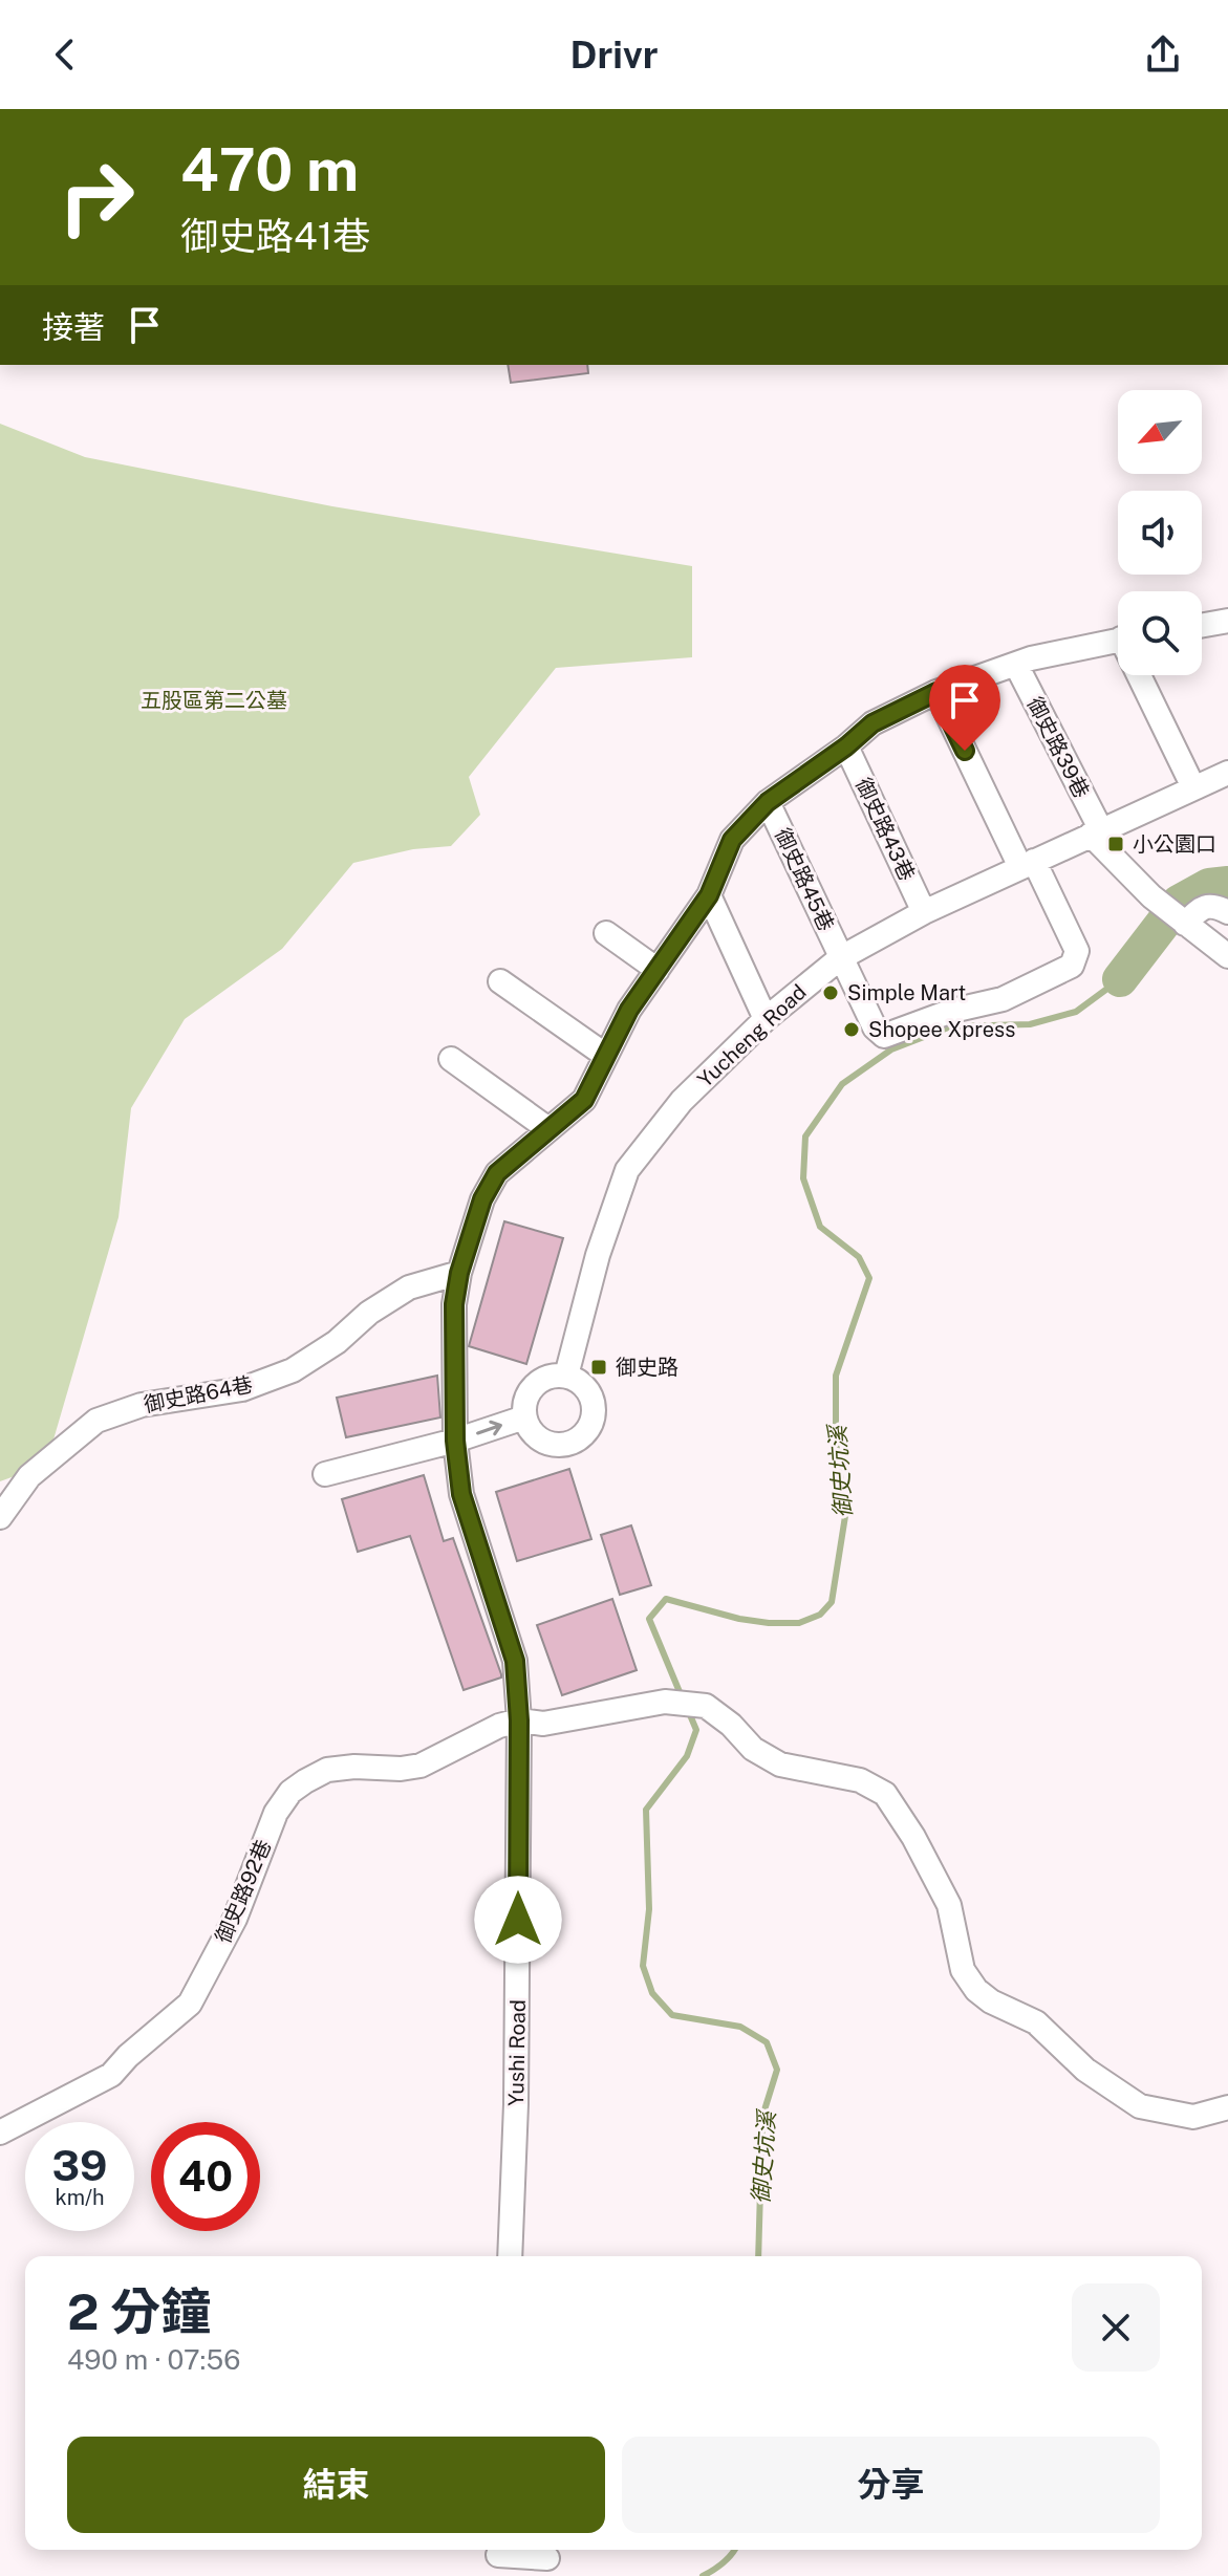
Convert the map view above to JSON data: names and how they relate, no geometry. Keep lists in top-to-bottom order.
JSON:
{
  "streets": {
    "street": [
      "御史路39巷",
      "御史路43巷",
      "御史路45巷",
      "Yucheng Road",
      "御史路64巷",
      "御史路92巷",
      "Yushi Road"
    ]
  },
  "crossings": [
    ["御史路39巷", "Yucheng Road"],
    ["御史路39巷", "Yushi Road"],
    ["御史路43巷", "Yucheng Road"],
    ["御史路43巷", "Yushi Road"],
    ["御史路45巷", "Yucheng Road"],
    ["御史路45巷", "Yushi Road"],
    ["御史路64巷", "Yushi Road"],
    ["御史路92巷", "Yushi Road"]
  ],
  "water": ["御史坑溪"],
  "parks": ["五股區第二公墓"],
  "places": {
    "transit": ["小公園口", "御史路"],
    "other": ["Simple Mart", "Shopee Xpress"]
  },
  "north": "bottom left",
  "page": {
    "header": "Drivr",
    "turn": ["470 m", "御史路41巷"],
    "then": "接著",
    "speed": "39 km/h",
    "limit": "40",
    "heading": ["2 分鐘", "490 m · 07:56"],
    "buttons": ["結束", "分享"]
  }
}
